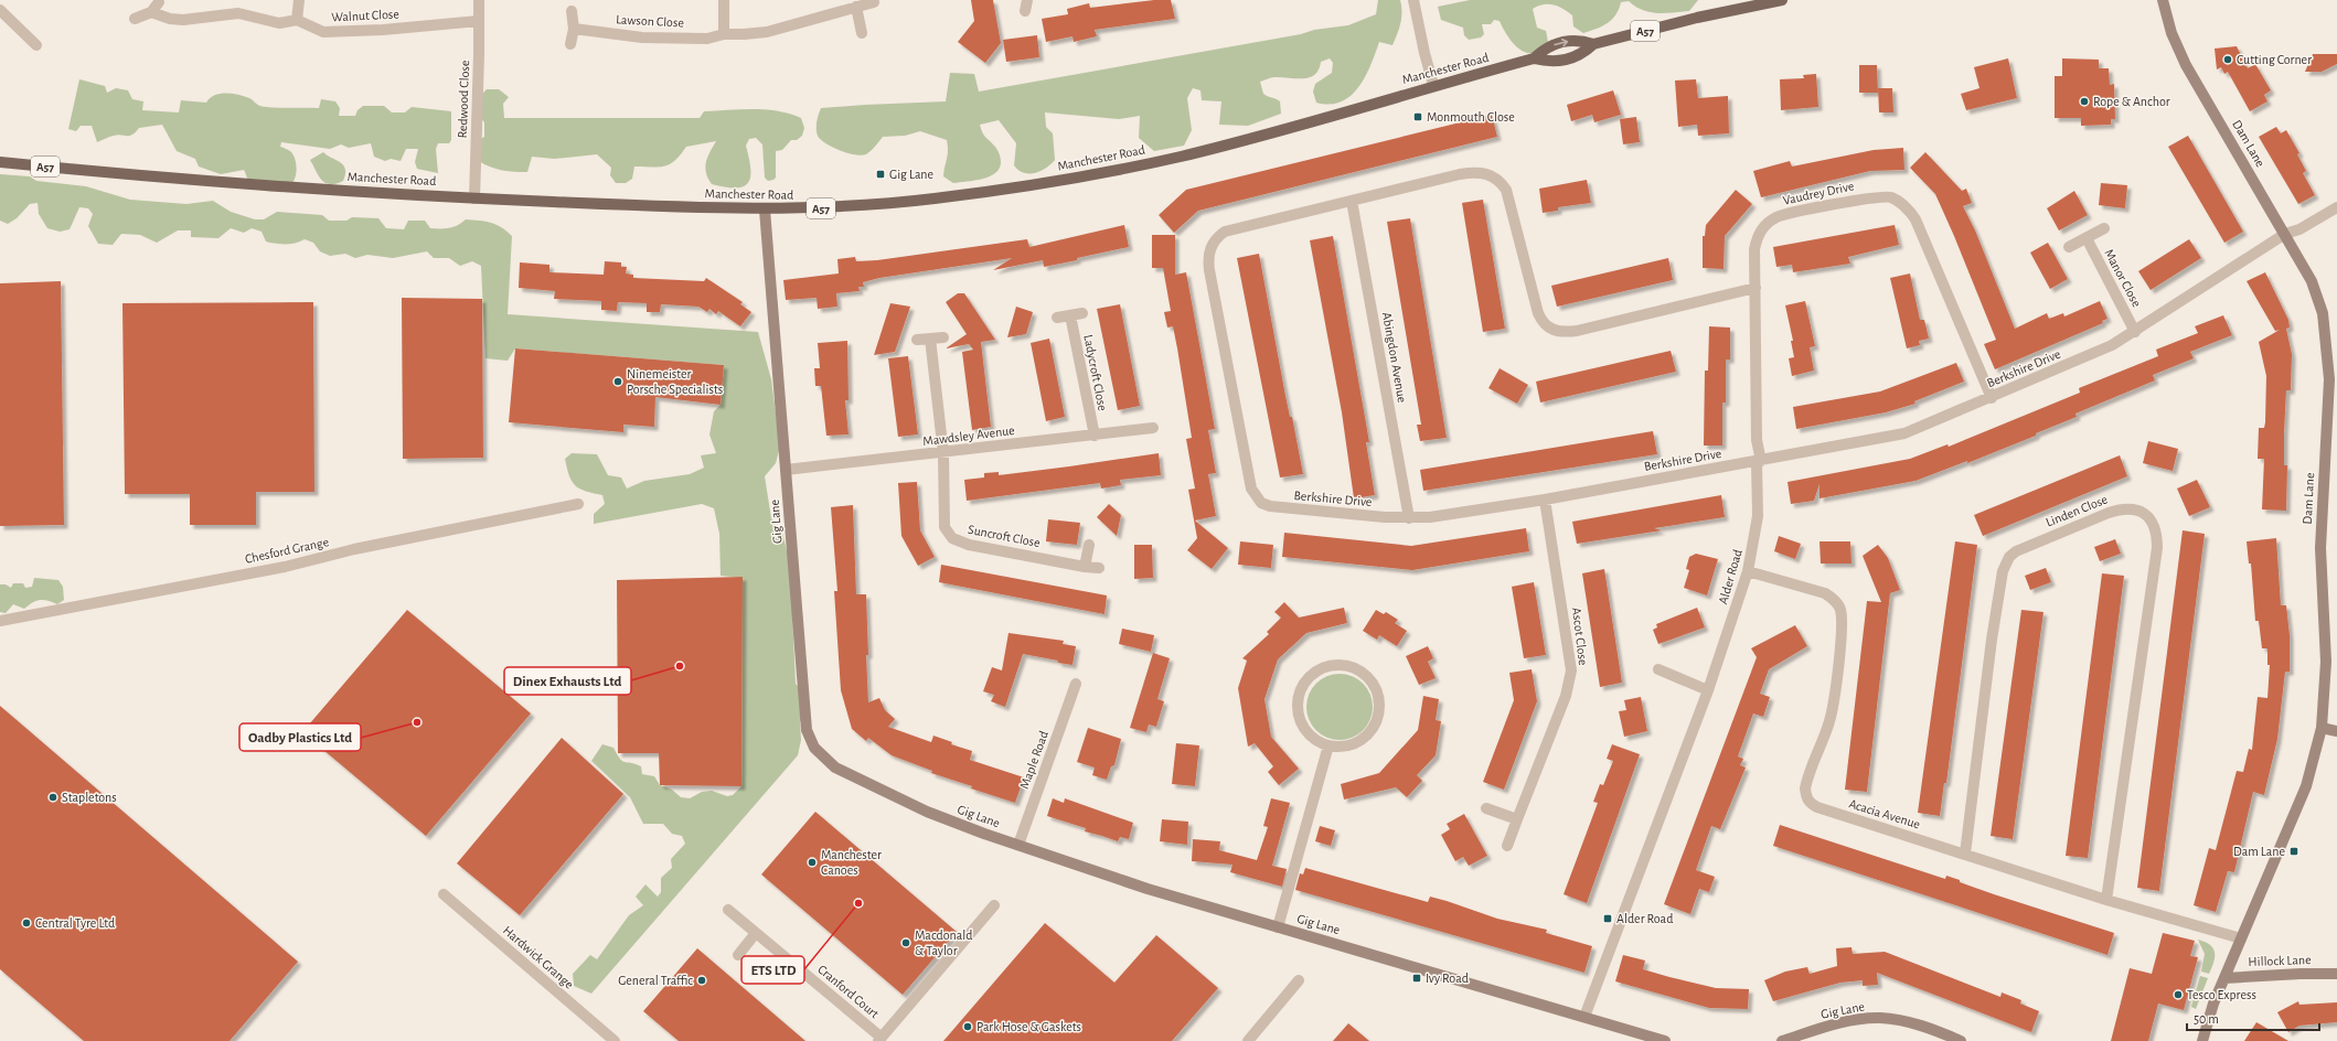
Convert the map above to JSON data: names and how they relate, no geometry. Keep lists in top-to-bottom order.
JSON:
{
  "streets": {
    "main road": ["A57", "Manchester Road"],
    "street": [
      "Walnut Close",
      "Lawson Close",
      "Redwood Close",
      "Dam Lane",
      "Vaudrey Drive",
      "Manor Close",
      "Abingdon Avenue",
      "Berkshire Drive",
      "Ladycroft Close",
      "Mawdsley Avenue",
      "Linden Close",
      "Gig Lane",
      "Suncroft Close",
      "Chesford Grange",
      "Alder Road",
      "Ascot Close",
      "Maple Road",
      "Acacia Avenue",
      "Hardwick Grange",
      "Hillock Lane",
      "Cranford Court"
    ]
  },
  "crossings": [
    ["Walnut Close", "Redwood Close"],
    ["Manchester Road", "Redwood Close"],
    ["Manchester Road", "Gig Lane"],
    ["Dam Lane", "Berkshire Drive"],
    ["Dam Lane", "Acacia Avenue"],
    ["Dam Lane", "Hillock Lane"],
    ["Vaudrey Drive", "Berkshire Drive"],
    ["Vaudrey Drive", "Alder Road"],
    ["Manor Close", "Berkshire Drive"],
    ["Abingdon Avenue", "Berkshire Drive"],
    ["Berkshire Drive", "Alder Road"],
    ["Berkshire Drive", "Ascot Close"],
    ["Ladycroft Close", "Mawdsley Avenue"],
    ["Mawdsley Avenue", "Gig Lane"],
    ["Mawdsley Avenue", "Suncroft Close"],
    ["Linden Close", "Acacia Avenue"],
    ["Gig Lane", "Alder Road"],
    ["Gig Lane", "Maple Road"],
    ["Alder Road", "Acacia Avenue"]
  ],
  "places": {
    "other": [
      "Cutting Corner",
      "Rope & Anchor",
      "Ninemeister Porsche Specialists",
      "Dinex Exhausts Ltd",
      "Oadby Plastics Ltd",
      "Stapletons",
      "Manchester Canoes",
      "ETS LTD",
      "Central Tyre Ltd",
      "Macdonald & Taylor",
      "General Traffic",
      "Tesco Express",
      "Park Hose & Gaskets"
    ],
    "transit": [
      "Monmouth Close",
      "Gig Lane",
      "Dam Lane",
      "Alder Road",
      "Ivy Road"
    ]
  },
  "scale_bar": "50 m"
}
